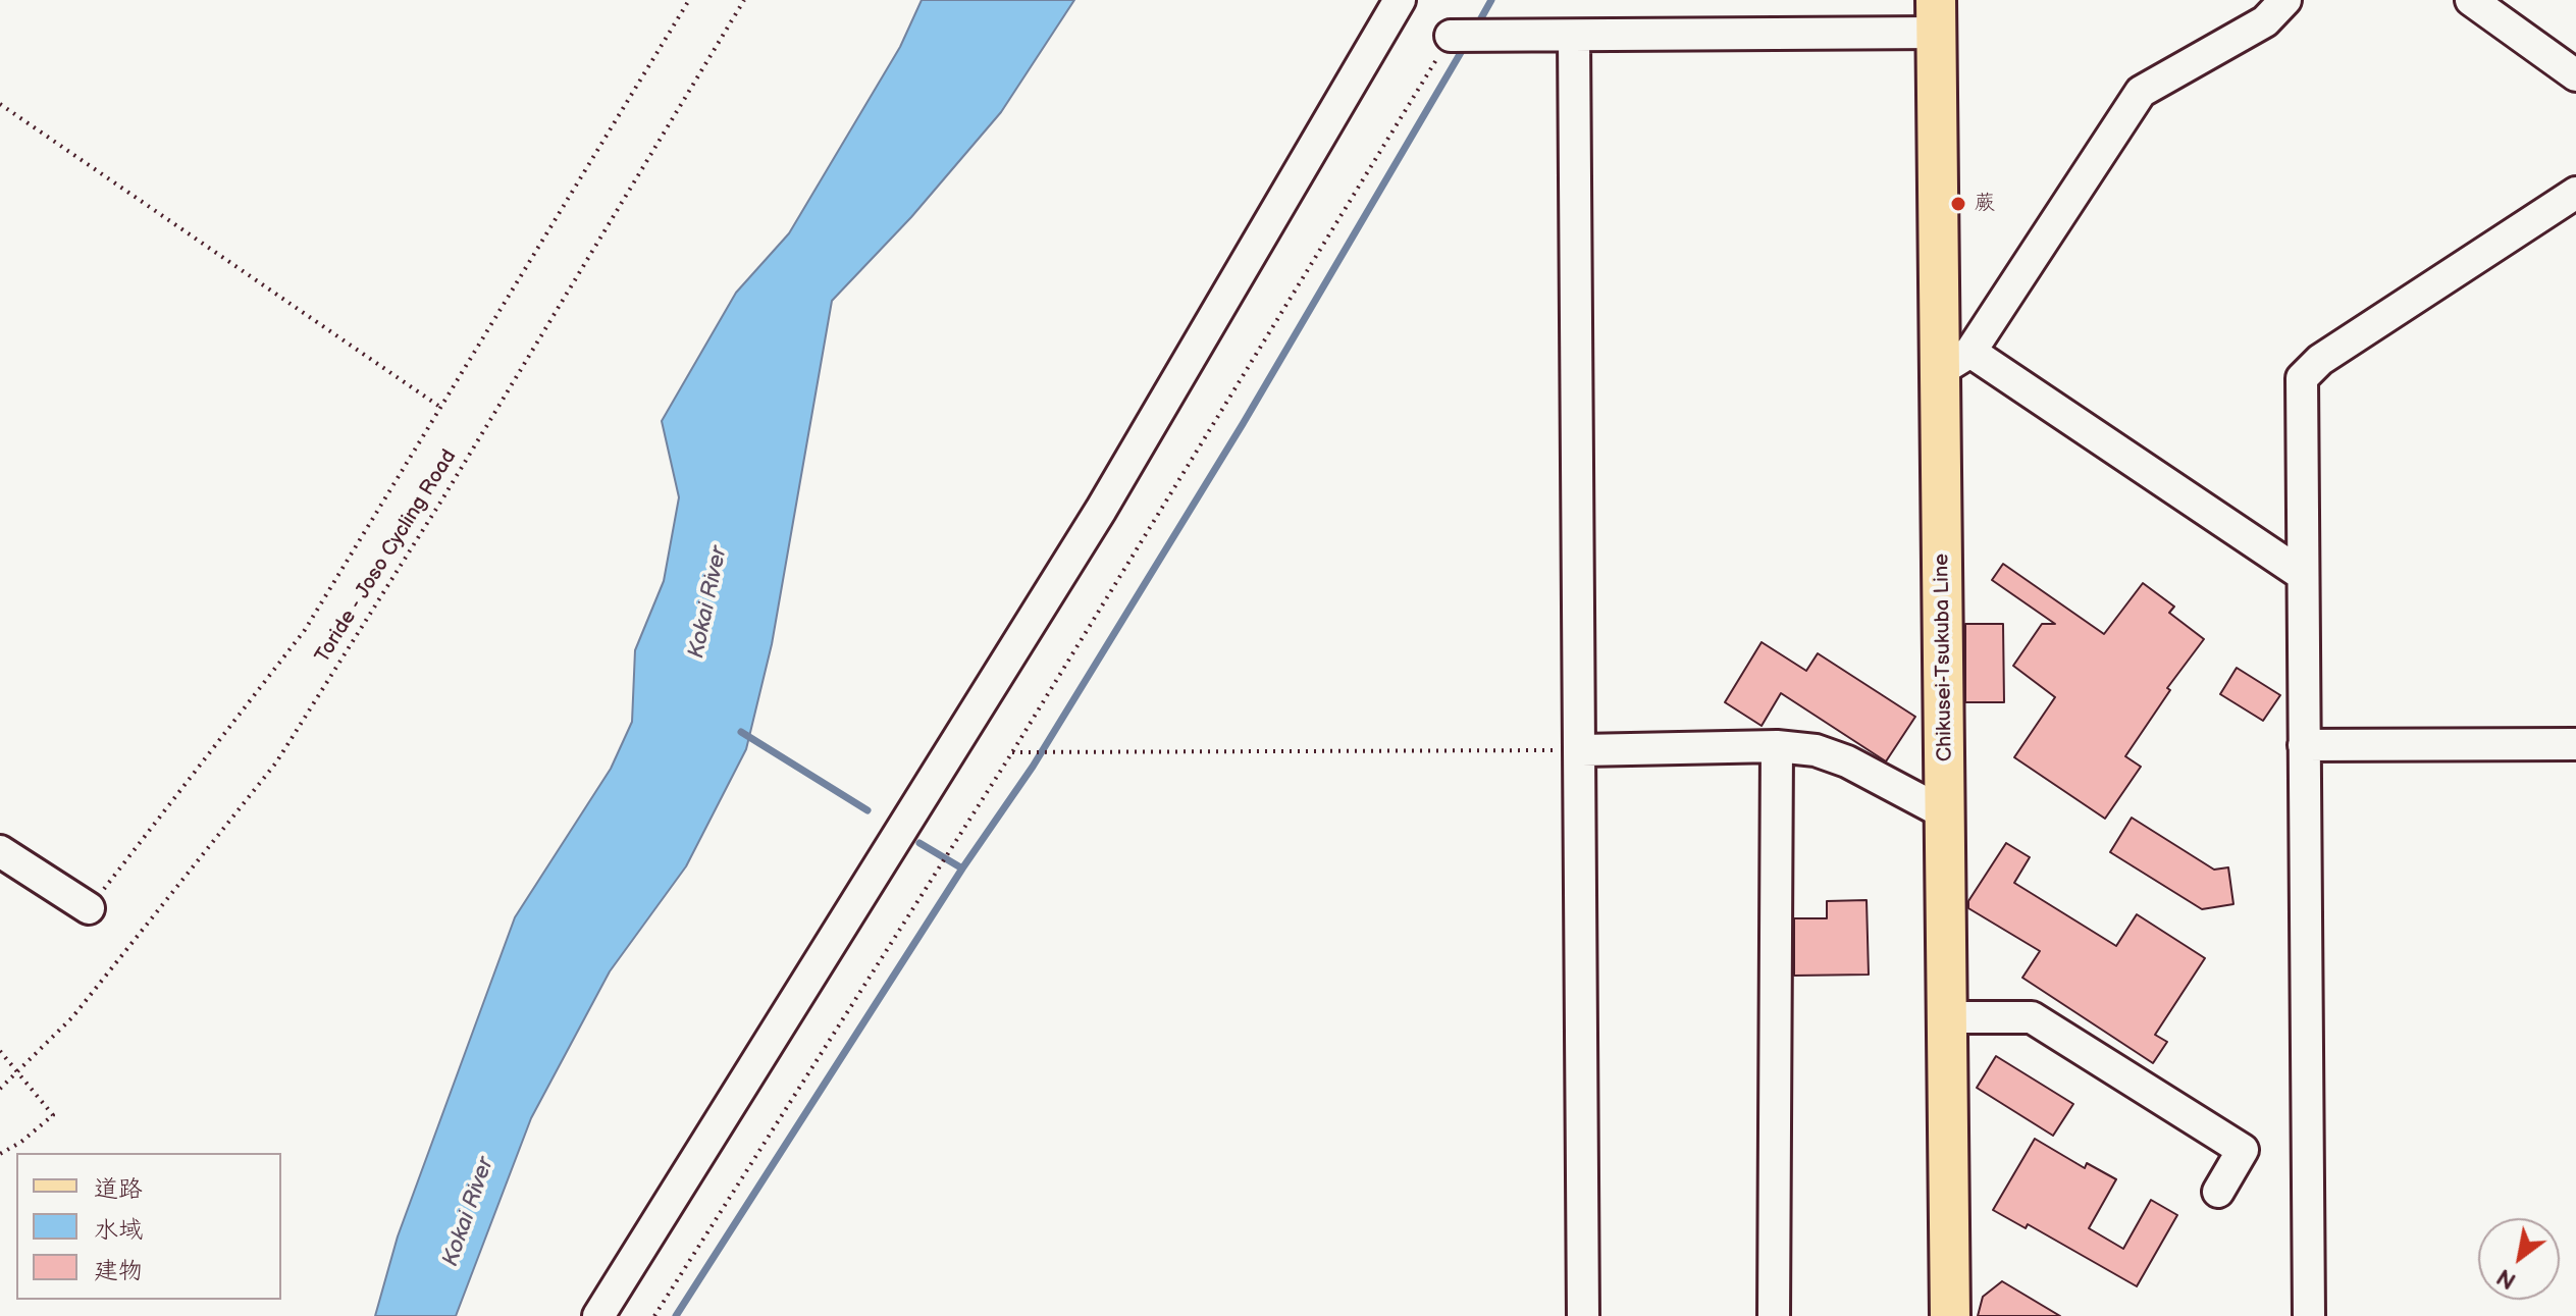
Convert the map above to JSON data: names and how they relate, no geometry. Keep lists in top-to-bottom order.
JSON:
{
  "streets": {
    "main road": ["Chikusei-Tsukuba Line"],
    "path": ["Toride - Joso Cycling Road"]
  },
  "water": ["Kokai River"],
  "places": ["蕨"],
  "legend": ["道路", "水域", "建物"],
  "north": "bottom left"
}
